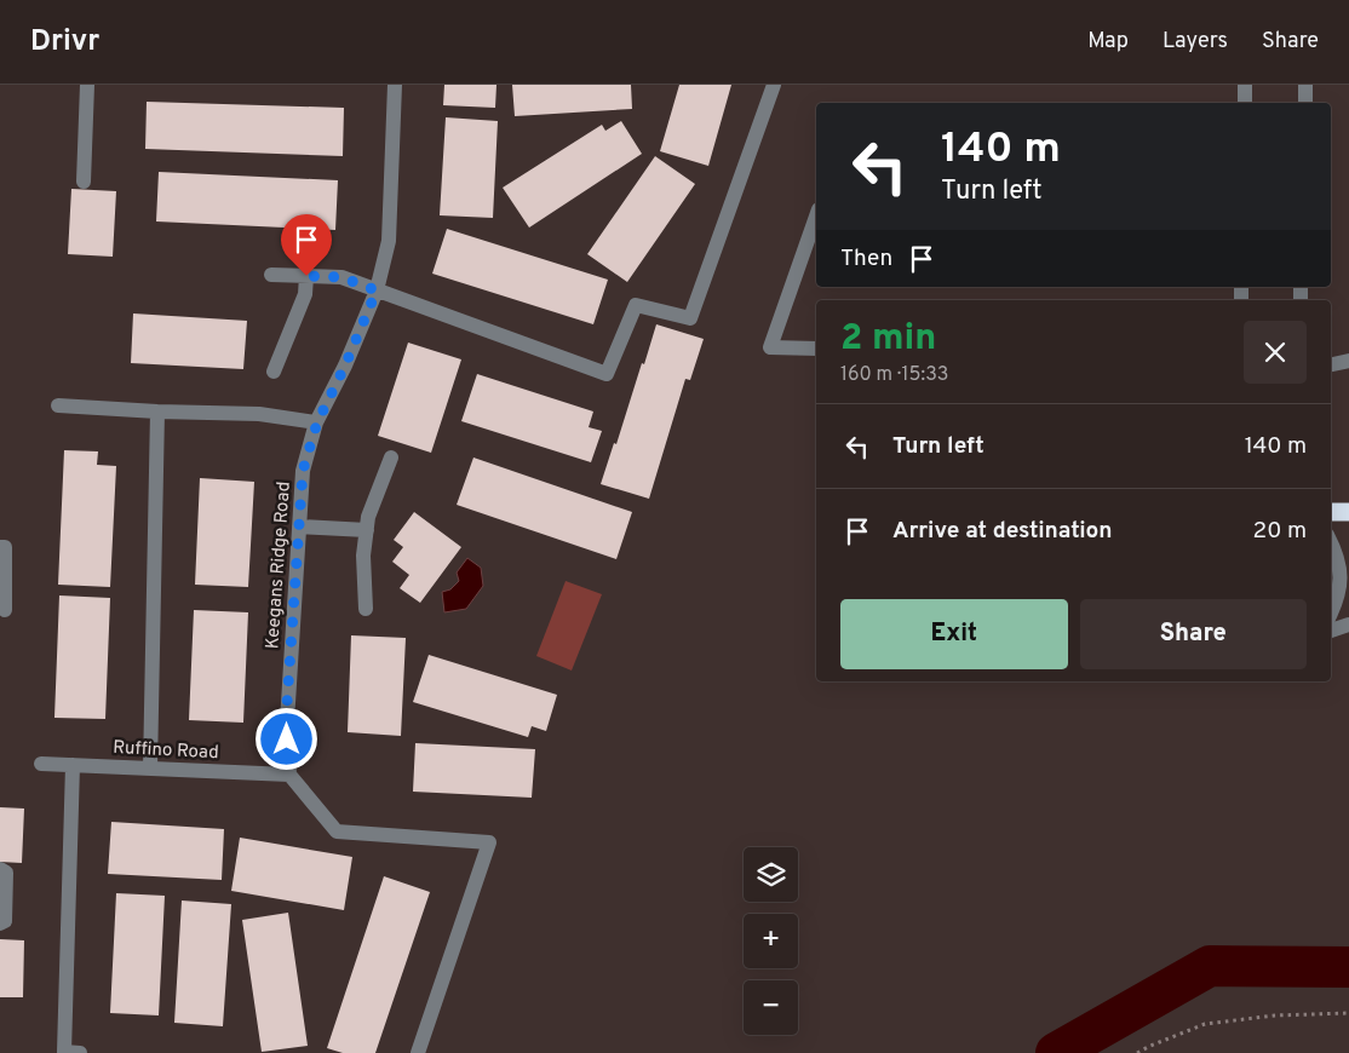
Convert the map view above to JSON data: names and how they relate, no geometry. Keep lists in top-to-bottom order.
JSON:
{
  "streets": {
    "street": ["Keegans Ridge Road", "Ruffino Road"]
  },
  "crossings": [
    ["Keegans Ridge Road", "Ruffino Road"]
  ],
  "page": {
    "header": "Drivr",
    "nav": ["Map", "Layers", "Share"],
    "turn": ["140 m", "Turn left"],
    "then": "Then",
    "heading": ["2 min", "160 m · 15:33"],
    "list": [
      {
        "name": "Turn left",
        "value": "140 m"
      },
      {
        "name": "Arrive at destination",
        "value": "20 m"
      }
    ],
    "buttons": ["Exit", "Share"],
    "map_buttons": ["+", "−"]
  }
}
